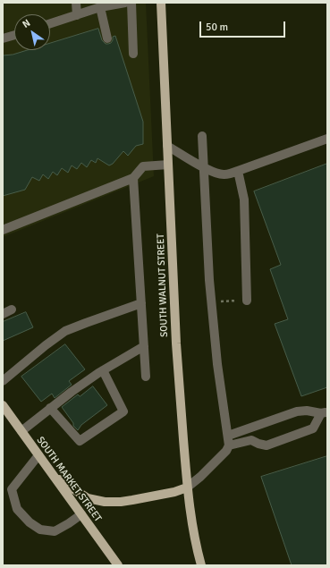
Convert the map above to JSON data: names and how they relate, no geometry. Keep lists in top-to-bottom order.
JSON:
{
  "streets": {
    "main road": ["SOUTH WALNUT STREET", "SOUTH MARKET STREET"]
  },
  "scale_bar": "50 m",
  "north": "top left"
}
